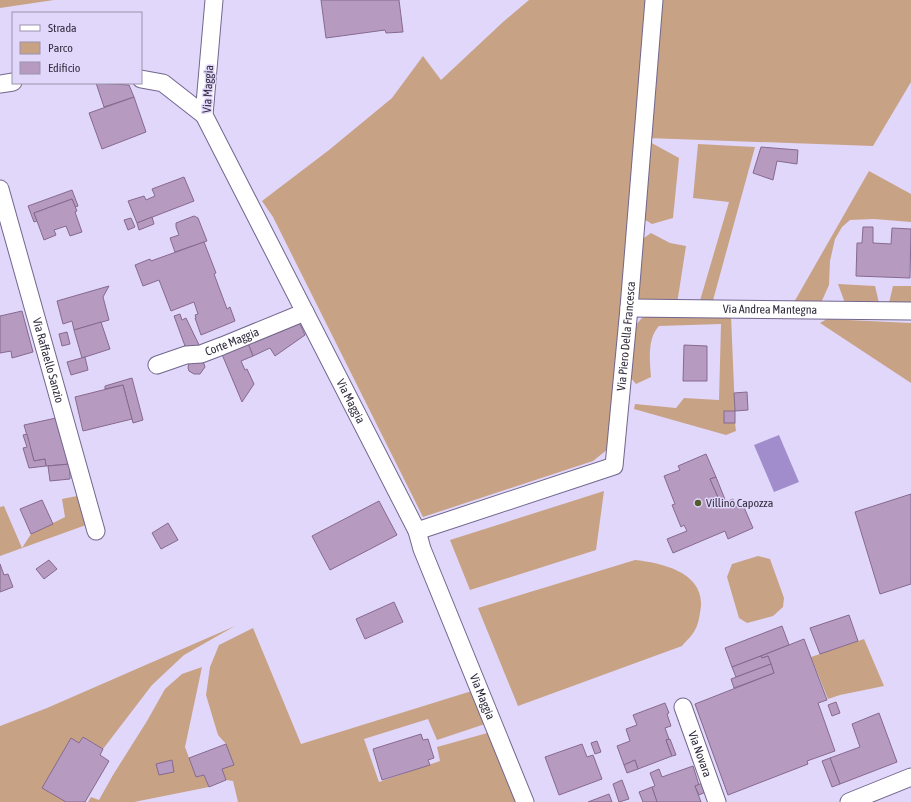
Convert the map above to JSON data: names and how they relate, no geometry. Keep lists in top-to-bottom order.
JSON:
{
  "streets": {
    "street": [
      "Via Maggia",
      "Via Andrea Mantegna",
      "Via Piero Della Francesca",
      "Corte Maggia",
      "Via Raffaello Sanzio",
      "Via Novara"
    ]
  },
  "crossings": [
    ["Via Maggia", "Via Piero Della Francesca"],
    ["Via Maggia", "Corte Maggia"],
    ["Via Andrea Mantegna", "Via Piero Della Francesca"]
  ],
  "places": ["Villino Capozza"],
  "legend": ["Strada", "Parco", "Edificio"]
}
